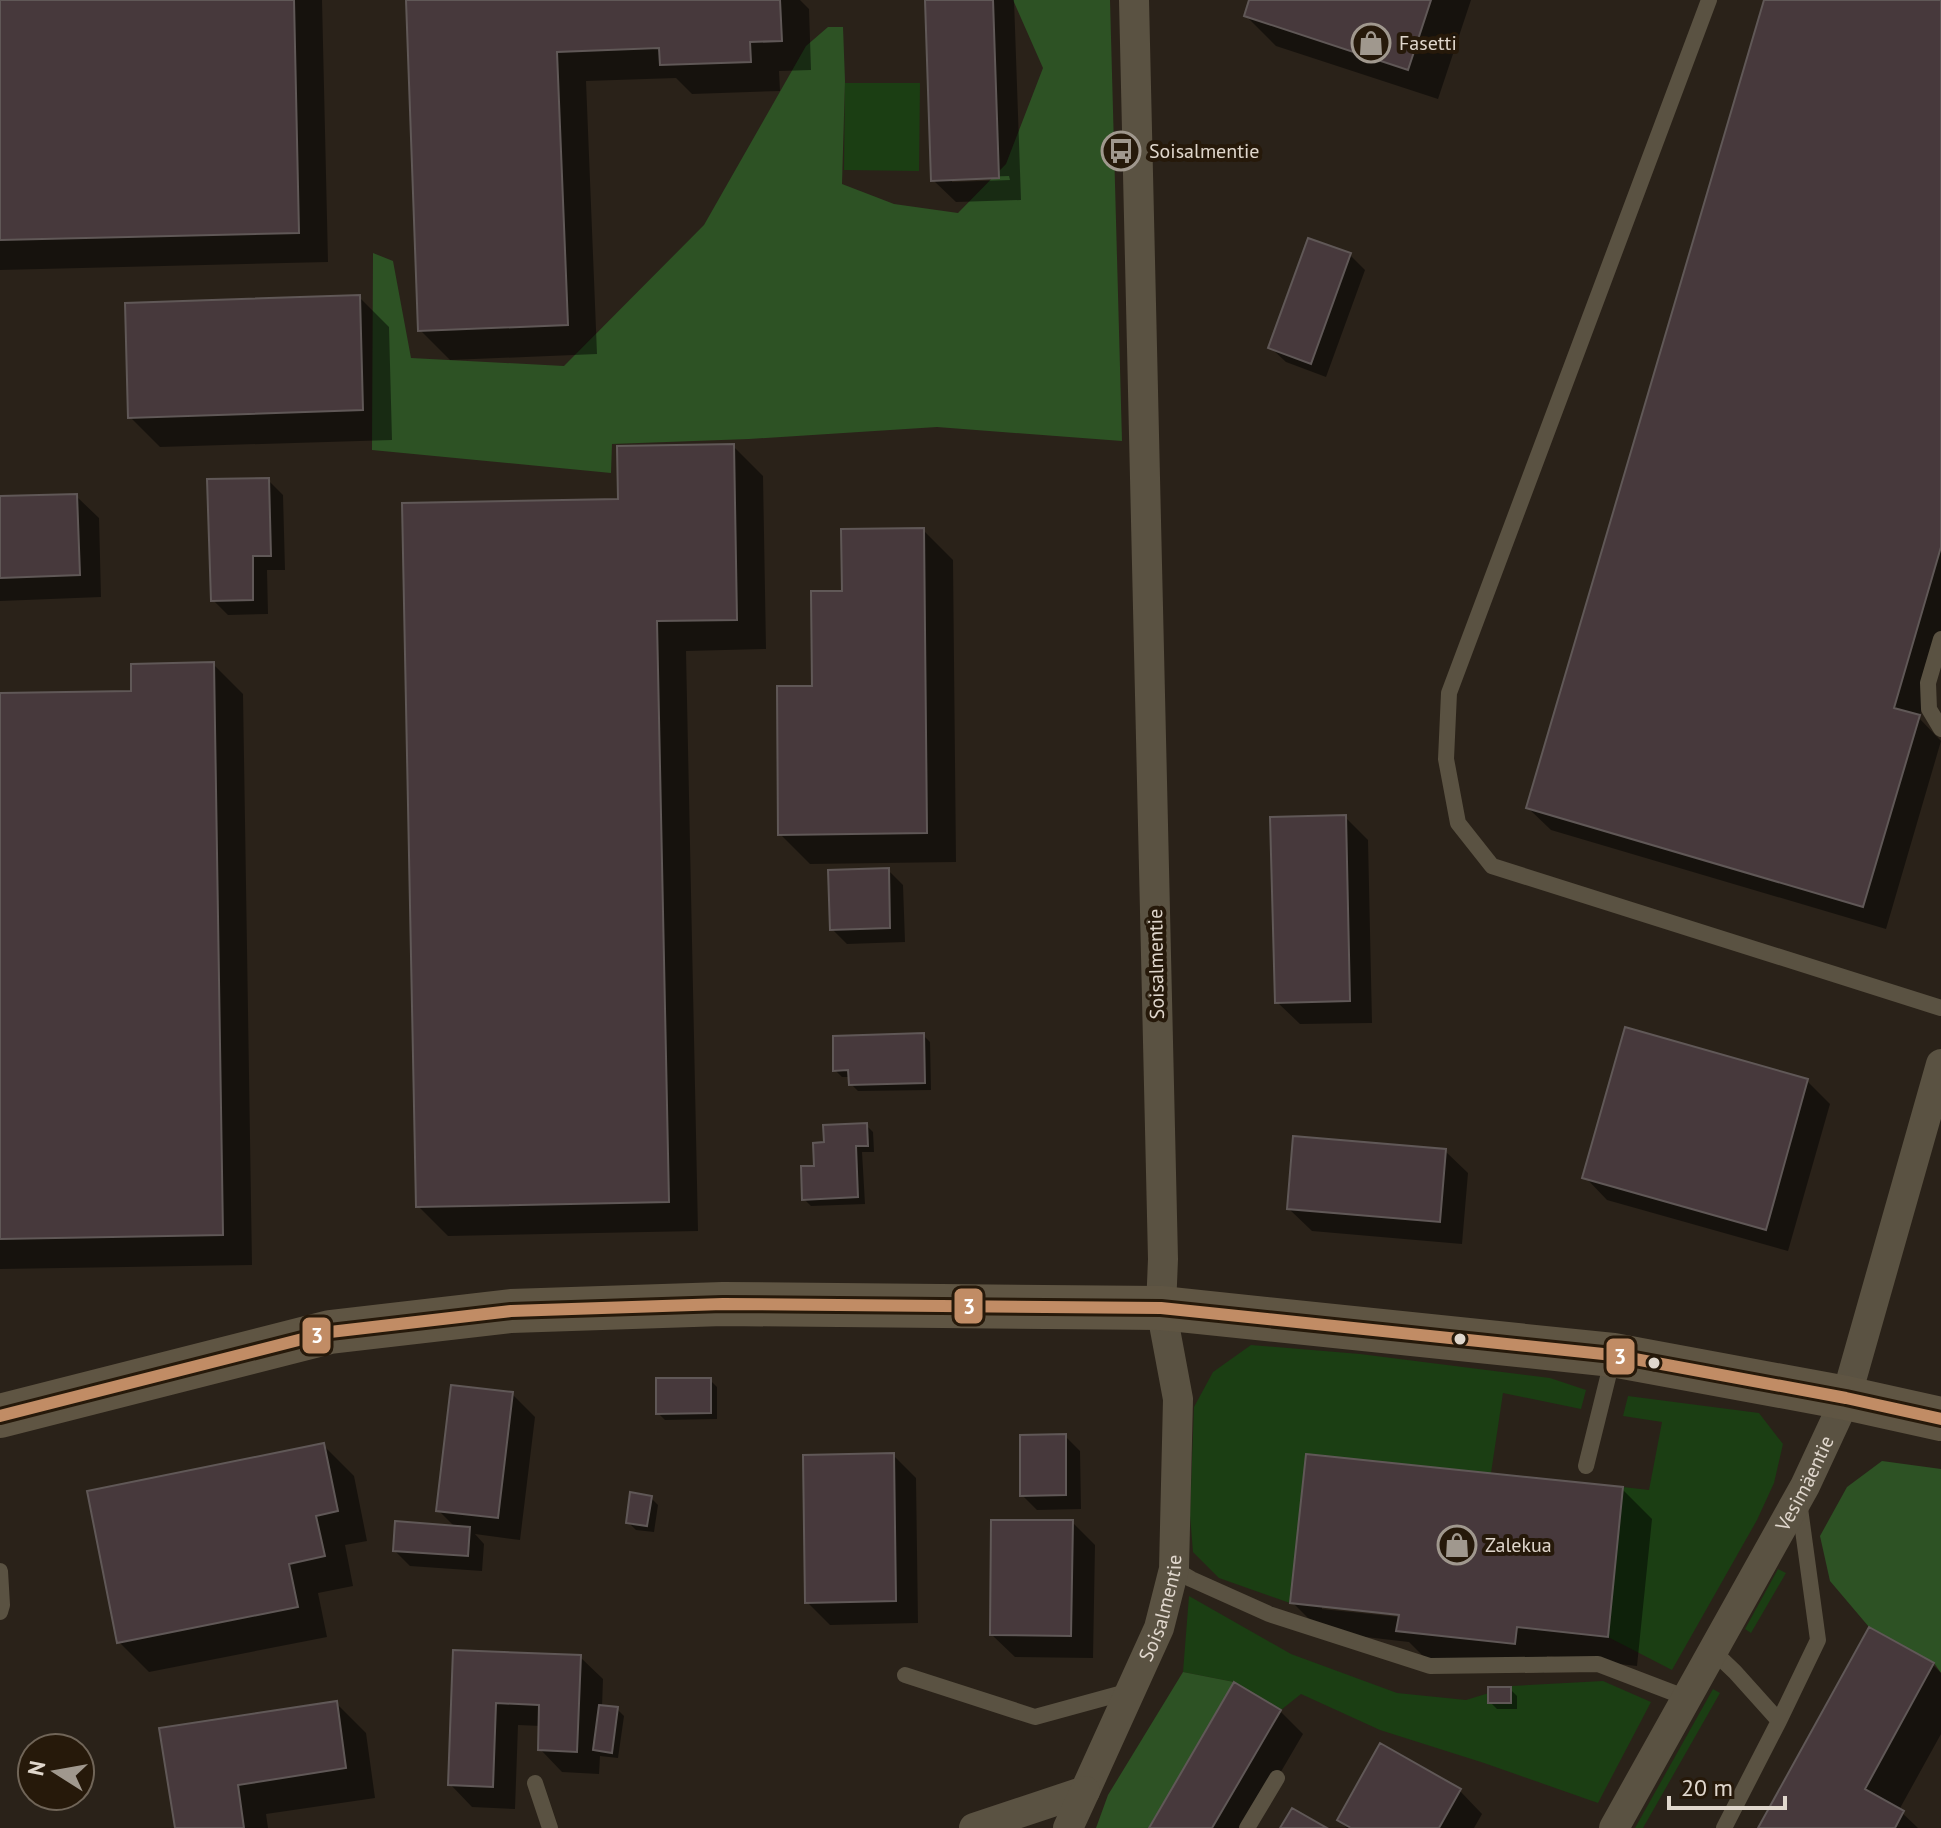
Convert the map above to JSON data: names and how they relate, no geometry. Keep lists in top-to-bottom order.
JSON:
{
  "streets": {
    "street": ["Soisalmentie", "Vesimäentie"]
  },
  "places": {
    "shop": ["Fasetti", "Zalekua"],
    "bus stop": ["Soisalmentie"]
  },
  "lines": ["transit line 3"],
  "scale_bar": "20 m",
  "north": "left"
}
